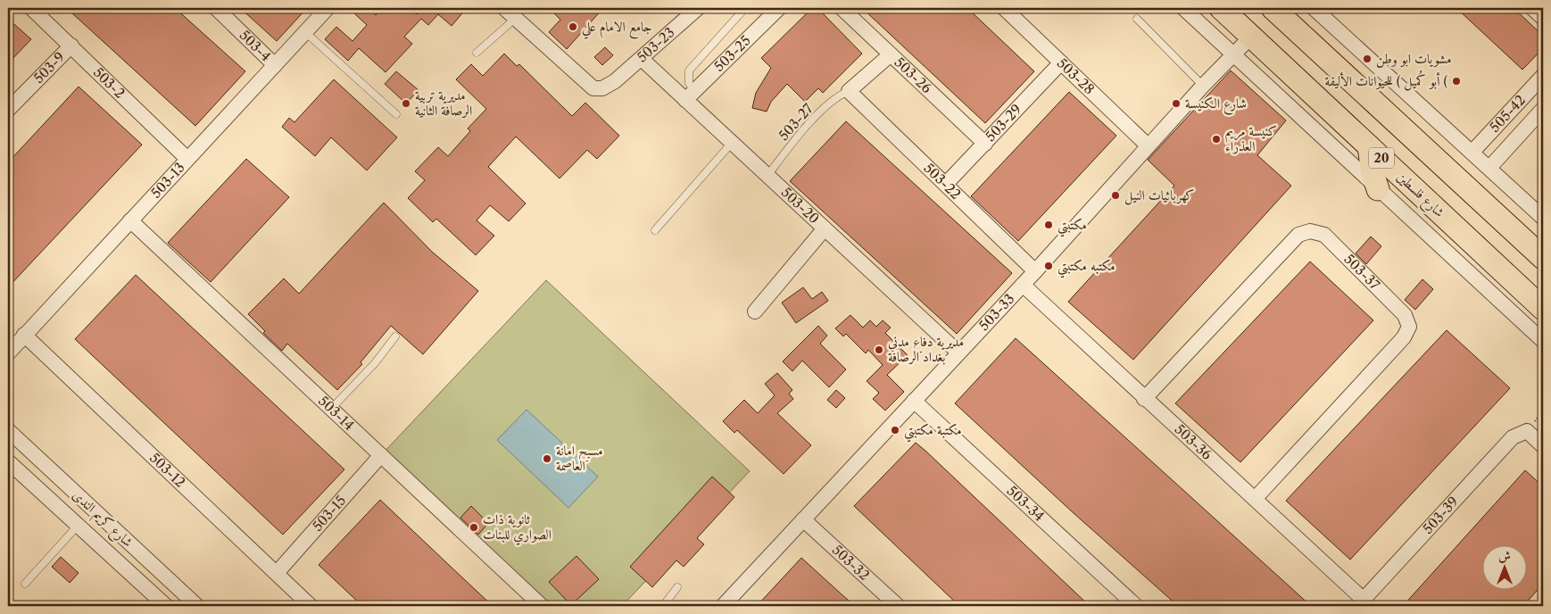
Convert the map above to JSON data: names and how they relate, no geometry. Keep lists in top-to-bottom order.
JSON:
{
  "streets": {
    "main road": ["20", "شارع فلسطين"],
    "street": [
      "503-23",
      "503-4",
      "503-25",
      "503-9",
      "503-26",
      "503-28",
      "503-2",
      "505-42",
      "503-29",
      "503-13",
      "503-22",
      "503-20",
      "503-37",
      "503-33",
      "503-14",
      "503-36",
      "503-12",
      "503-34",
      "503-15",
      "503-39",
      "شارع كريم الندى",
      "503-32"
    ],
    "lane": ["503-27"]
  },
  "crossings": [
    ["503-23", "503-20"],
    ["503-4", "503-13"],
    ["503-25", "503-20"],
    ["503-9", "503-2"],
    ["503-26", "503-29"],
    ["503-28", "503-29"],
    ["503-28", "503-33"],
    ["503-2", "503-13"],
    ["503-27", "503-22"],
    ["503-27", "503-20"],
    ["503-29", "503-22"],
    ["503-13", "503-14"],
    ["503-13", "503-12"],
    ["503-22", "503-33"],
    ["شارع فلسطين", "503-33"],
    ["503-20", "503-33"],
    ["503-37", "503-36"],
    ["503-33", "503-36"],
    ["503-33", "503-34"],
    ["503-33", "503-32"],
    ["503-14", "503-15"],
    ["503-36", "503-39"],
    ["503-12", "503-15"]
  ],
  "places": [
    "جامع الامام علي",
    "مشويات ابو وطن",
    "أبو كُميل ) للحيوانات الأليفة (",
    "مديرية تربية الرصافة الثانية",
    "شارع الكنيسة",
    "كنيسة مريم العذراء",
    "كهربائيات النيل",
    "مكتبتي",
    "مكتبه مكتبتي",
    "مديرية دفاع مدني بغداد الرصافة",
    "مكتبة مكتبتي",
    "مسبح امانة العاصمة",
    "ثانوية ذات الصواري للبنات"
  ],
  "north": "top"
}
